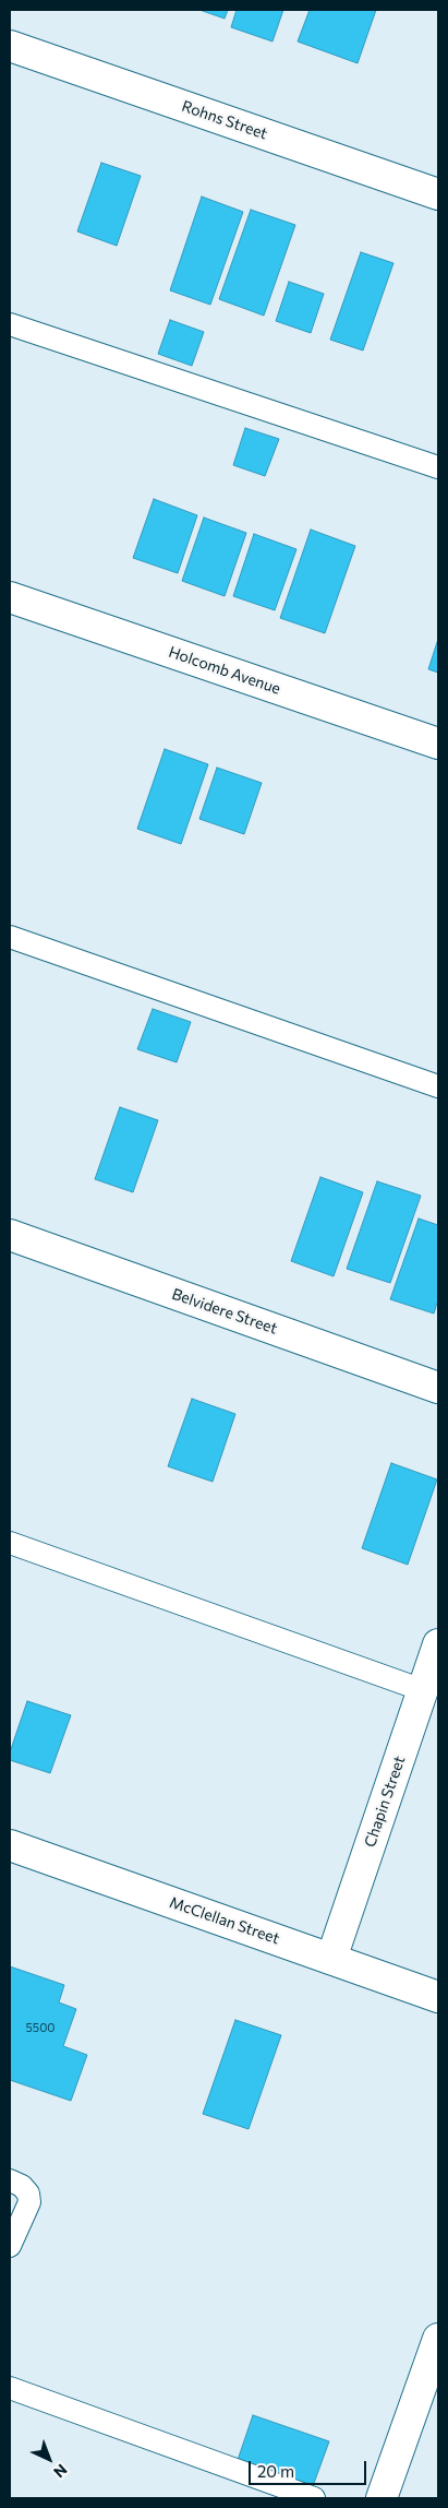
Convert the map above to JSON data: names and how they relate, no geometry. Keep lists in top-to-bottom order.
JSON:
{
  "streets": {
    "street": [
      "Rohns Street",
      "Holcomb Avenue",
      "Belvidere Street",
      "Chapin Street",
      "McClellan Street"
    ]
  },
  "crossings": [
    ["Chapin Street", "McClellan Street"]
  ],
  "house_numbers": ["5500"],
  "scale_bar": "20 m",
  "north": "bottom right"
}
